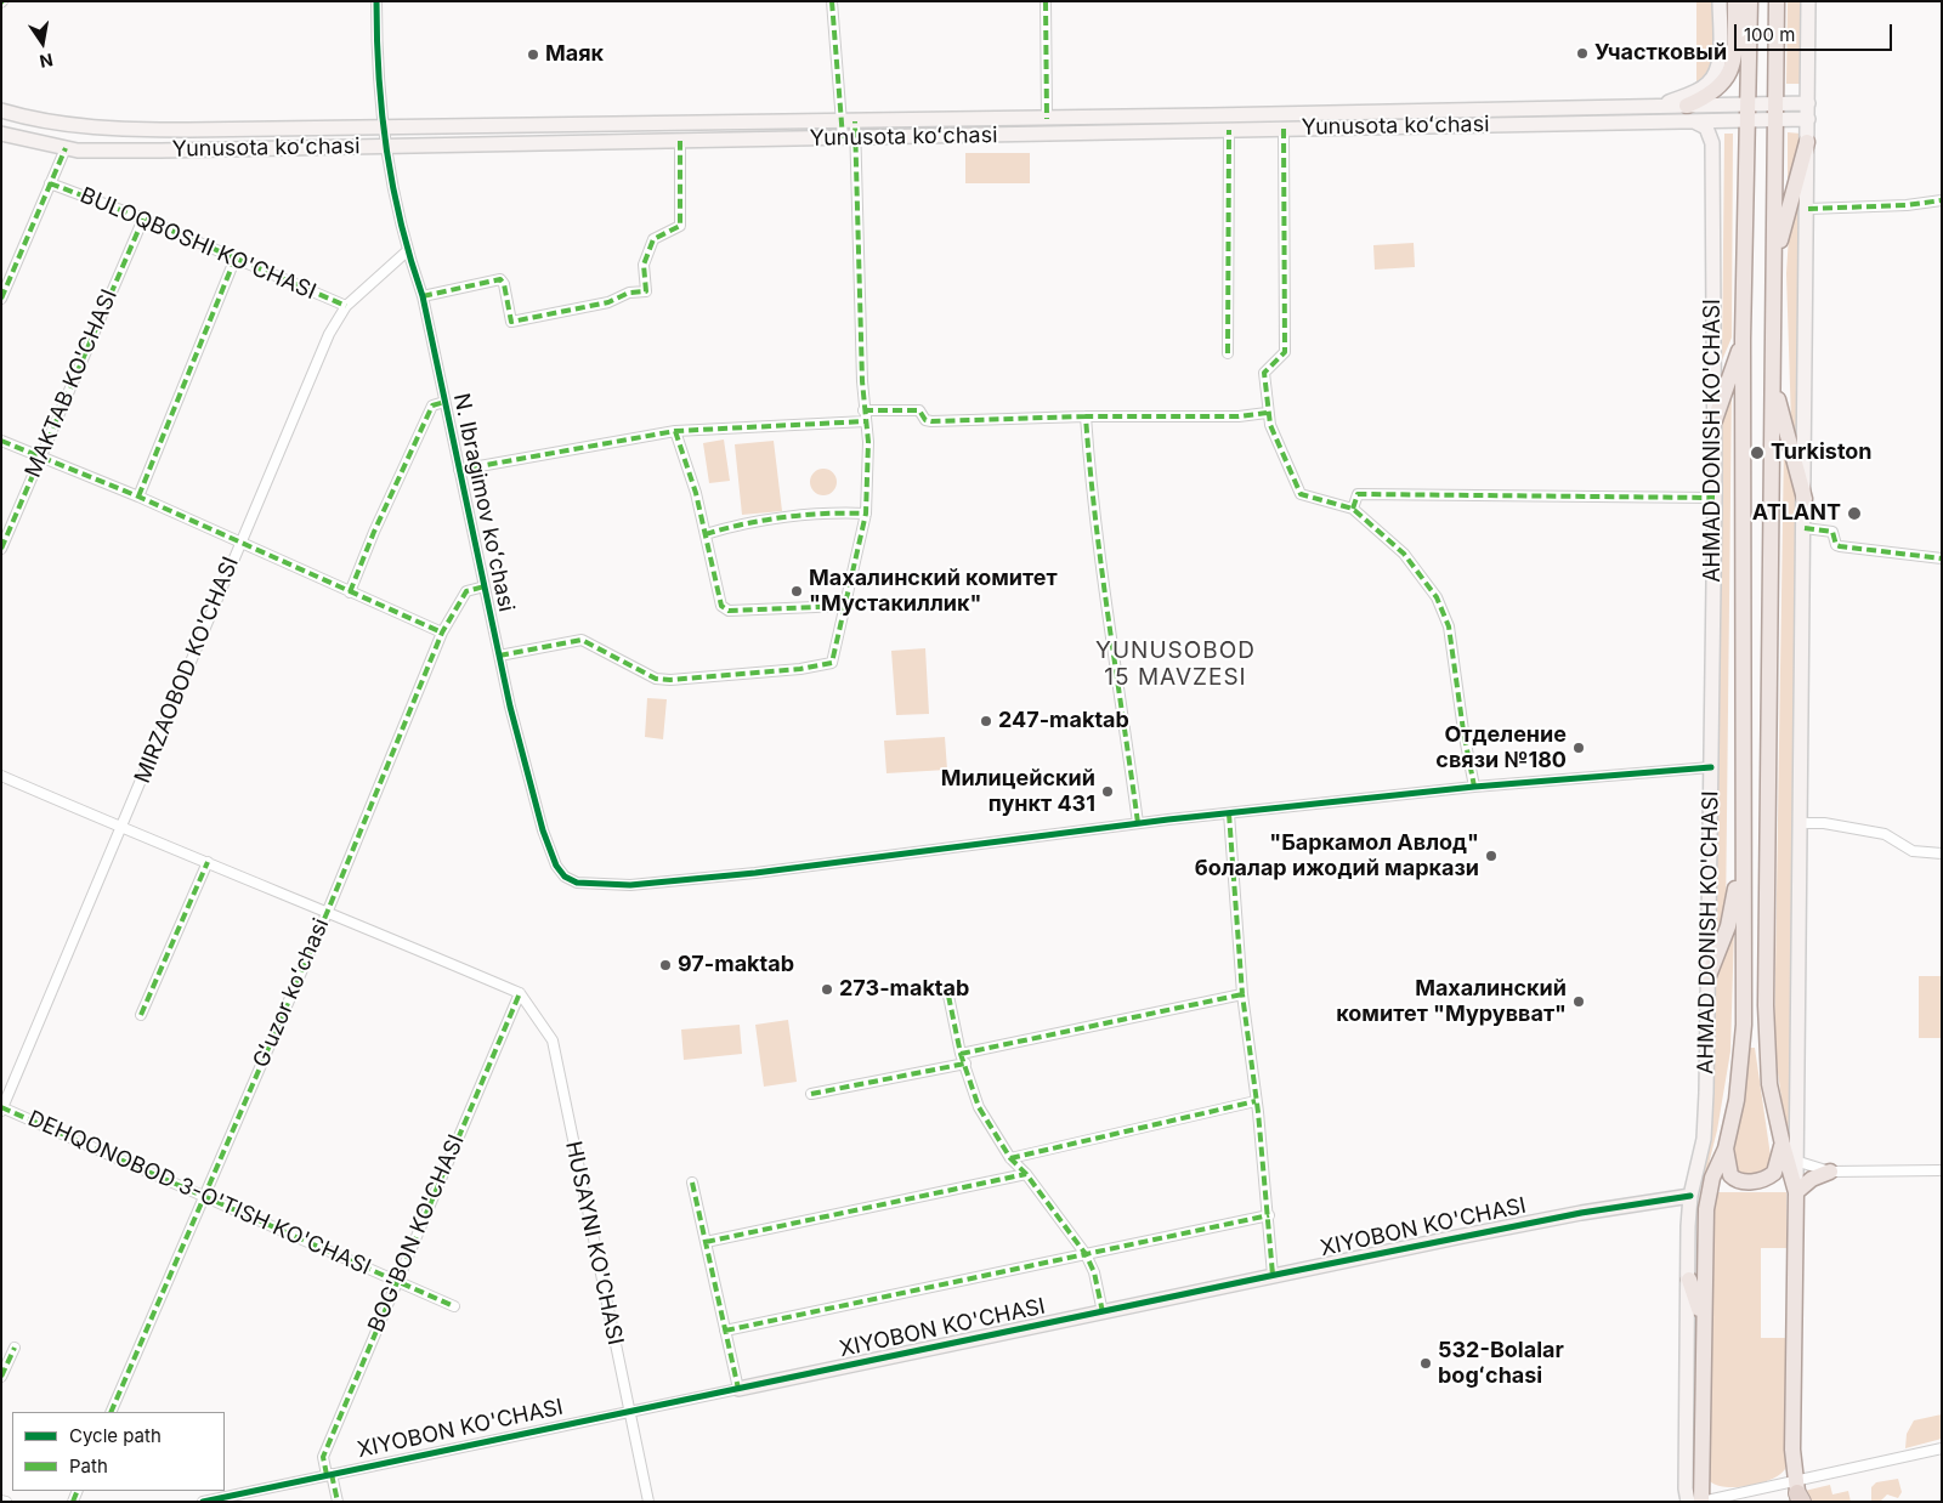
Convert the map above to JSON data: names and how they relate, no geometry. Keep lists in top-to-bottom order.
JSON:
{
  "streets": {
    "main road": ["AHMAD DONISH KO'CHASI"],
    "street": [
      "Yunusota koʻchasi",
      "BULOQBOSHI KO'CHASI",
      "MAKTAB KO'CHASI",
      "N. Ibragimov koʻchasi",
      "MIRZAOBOD KO'CHASI",
      "Gʻuzor koʻchasi",
      "DEHQONOBOD 3-O'TISH KO'CHASI",
      "XIYOBON KO'CHASI",
      "BOG'BON KO'CHASI",
      "HUSAYNI KO'CHASI"
    ]
  },
  "crossings": [
    ["Yunusota koʻchasi", "AHMAD DONISH KO'CHASI"],
    ["Yunusota koʻchasi", "N. Ibragimov koʻchasi"],
    ["BULOQBOSHI KO'CHASI", "MAKTAB KO'CHASI"],
    ["BULOQBOSHI KO'CHASI", "MIRZAOBOD KO'CHASI"],
    ["AHMAD DONISH KO'CHASI", "XIYOBON KO'CHASI"],
    ["N. Ibragimov koʻchasi", "MIRZAOBOD KO'CHASI"],
    ["N. Ibragimov koʻchasi", "Gʻuzor koʻchasi"],
    ["MIRZAOBOD KO'CHASI", "DEHQONOBOD 3-O'TISH KO'CHASI"],
    ["Gʻuzor koʻchasi", "DEHQONOBOD 3-O'TISH KO'CHASI"],
    ["DEHQONOBOD 3-O'TISH KO'CHASI", "BOG'BON KO'CHASI"],
    ["XIYOBON KO'CHASI", "BOG'BON KO'CHASI"],
    ["XIYOBON KO'CHASI", "HUSAYNI KO'CHASI"],
    ["BOG'BON KO'CHASI", "HUSAYNI KO'CHASI"]
  ],
  "districts": ["YUNUSOBOD 15 MAVZESI"],
  "places": [
    "Участковый",
    "Маяк",
    "Turkiston",
    "ATLANT",
    "Махалинский комитет \"Мустакиллик\"",
    "247-maktab",
    "Отделение связи №180",
    "Милицейский пункт 431",
    "\"Баркамол Авлод\" болалар ижодий маркази",
    "97-maktab",
    "273-maktab",
    "Махалинский комитет \"Мурувват\"",
    "532-Bolalar bogʻchasi"
  ],
  "legend": ["Cycle path", "Path"],
  "scale_bar": "100 m",
  "north": "bottom"
}
